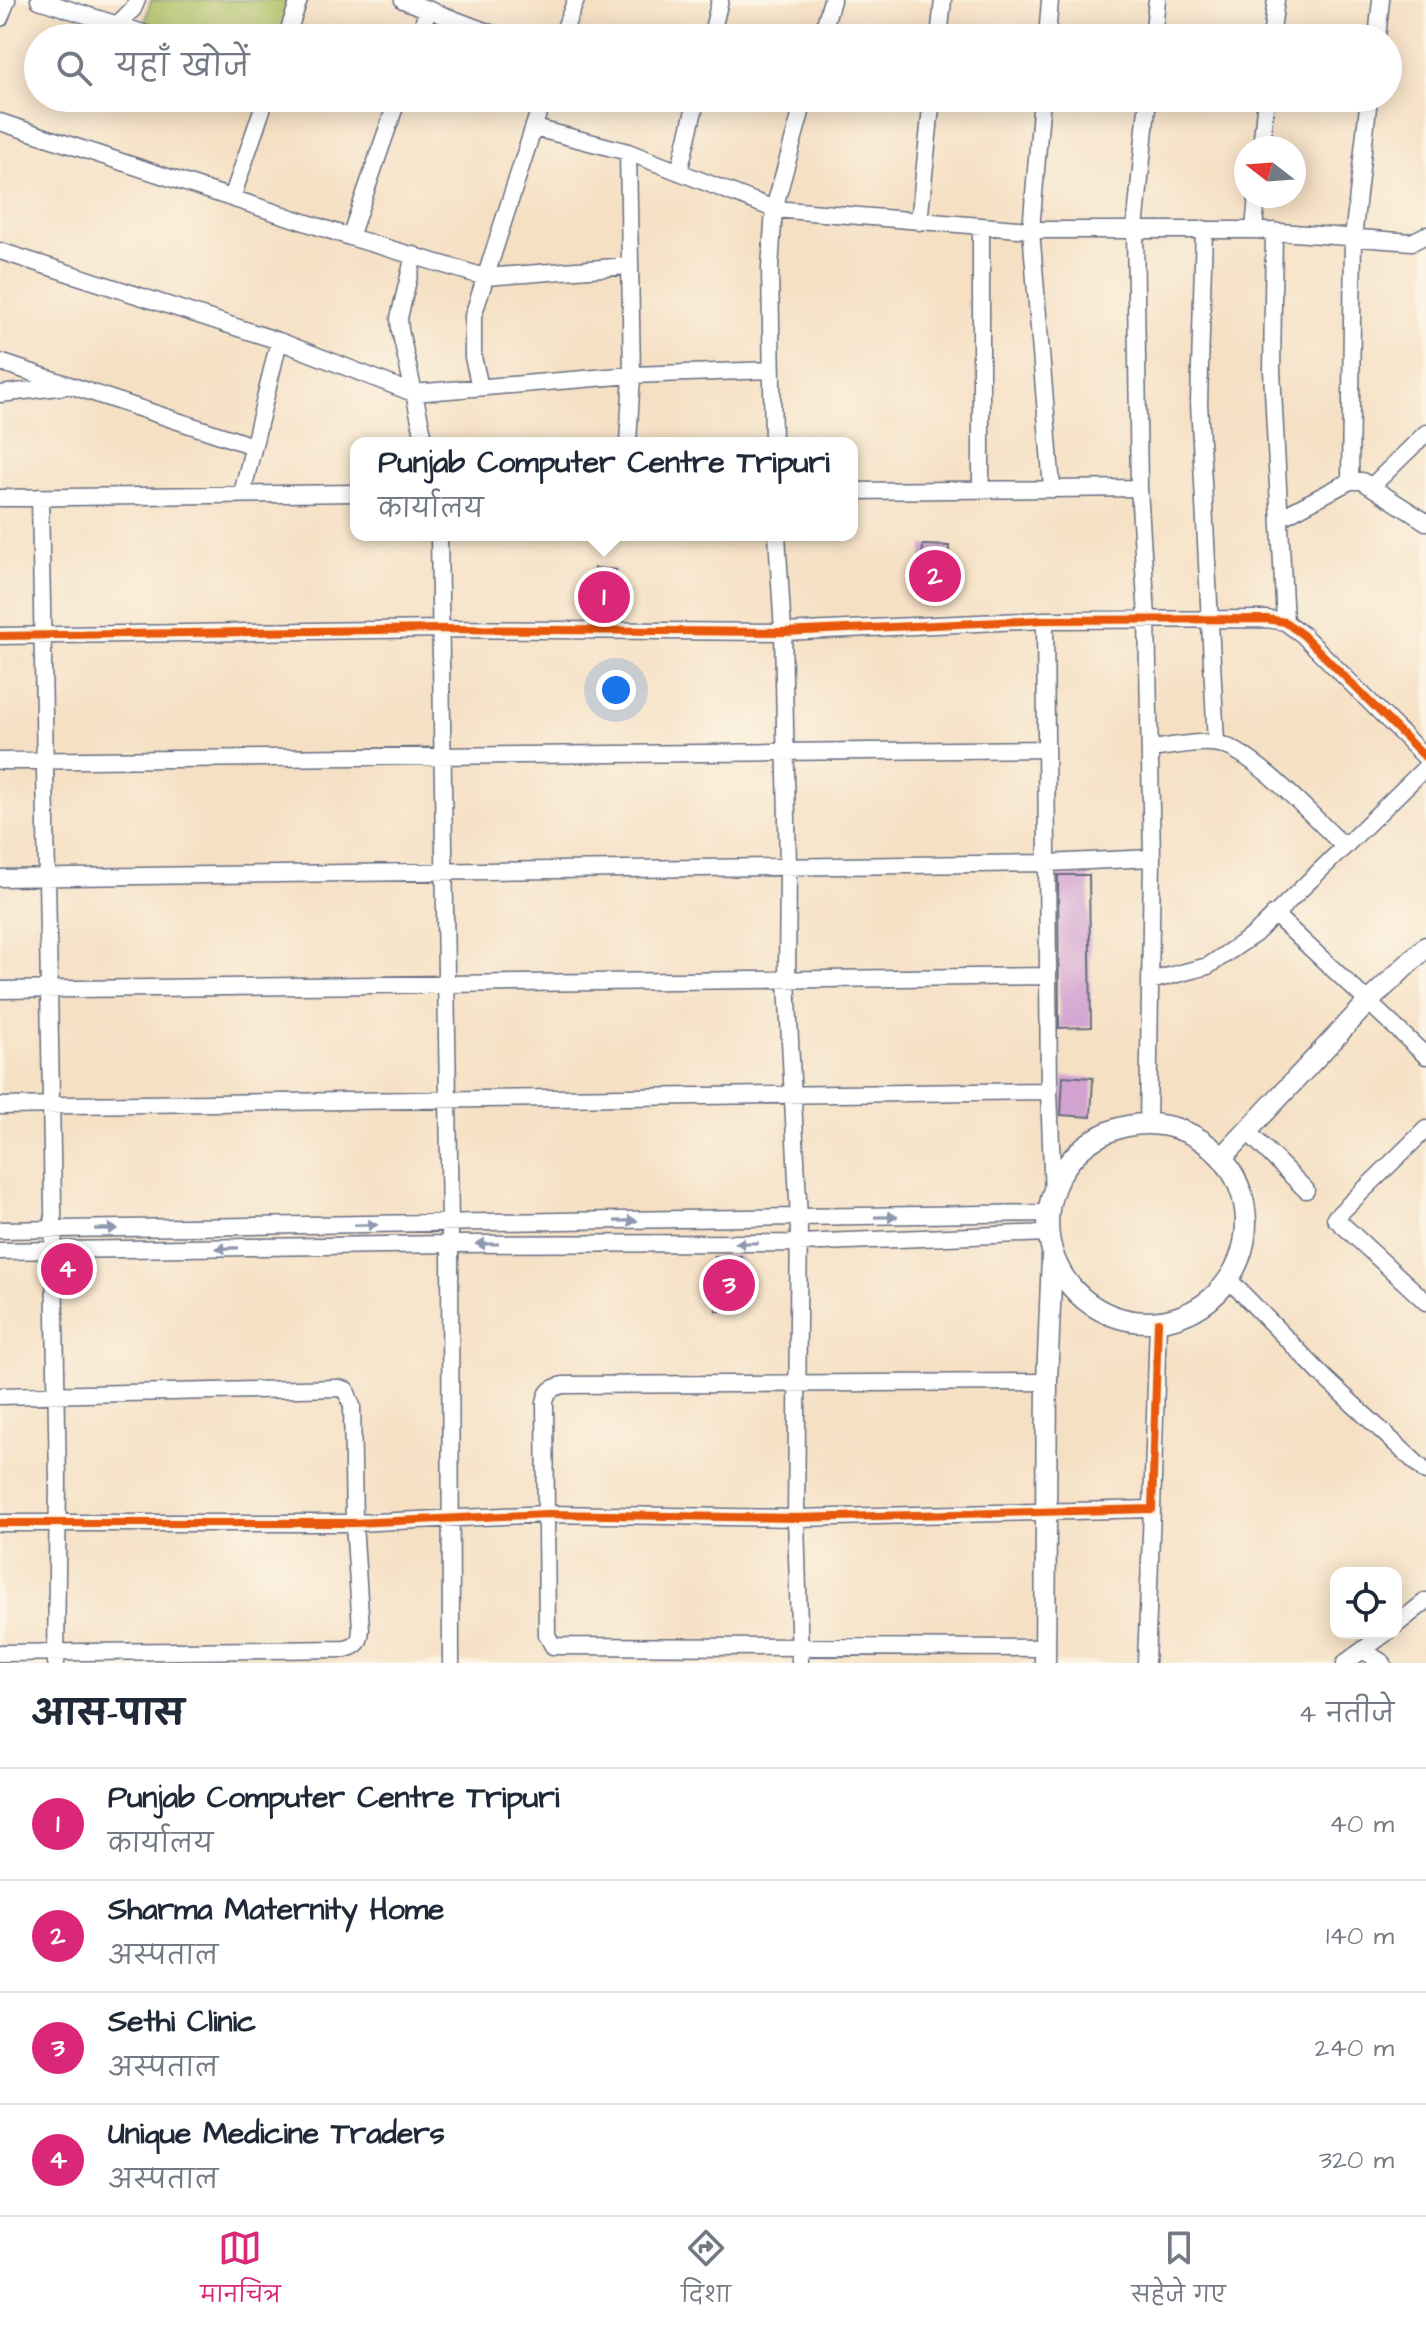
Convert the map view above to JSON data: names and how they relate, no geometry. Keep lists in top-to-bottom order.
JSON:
{
  "north": "left",
  "page": {
    "search": "यहाँ खोजें",
    "popup": ["Punjab Computer Centre Tripuri", "कार्यालय"],
    "pins": [
      "2",
      "1",
      "4",
      "3"
    ],
    "heading": ["आस-पास", "4 नतीजे"],
    "list": [
      {
        "mark": "1",
        "name": "Punjab Computer Centre Tripuri",
        "note": "कार्यालय",
        "value": "40 m"
      },
      {
        "mark": "2",
        "name": "Sharma Maternity Home",
        "note": "अस्पताल",
        "value": "140 m"
      },
      {
        "mark": "3",
        "name": "Sethi Clinic",
        "note": "अस्पताल",
        "value": "240 m"
      },
      {
        "mark": "4",
        "name": "Unique Medicine Traders",
        "note": "अस्पताल",
        "value": "320 m"
      }
    ],
    "nav": ["मानचित्र", "दिशा", "सहेजे गए"]
  }
}
